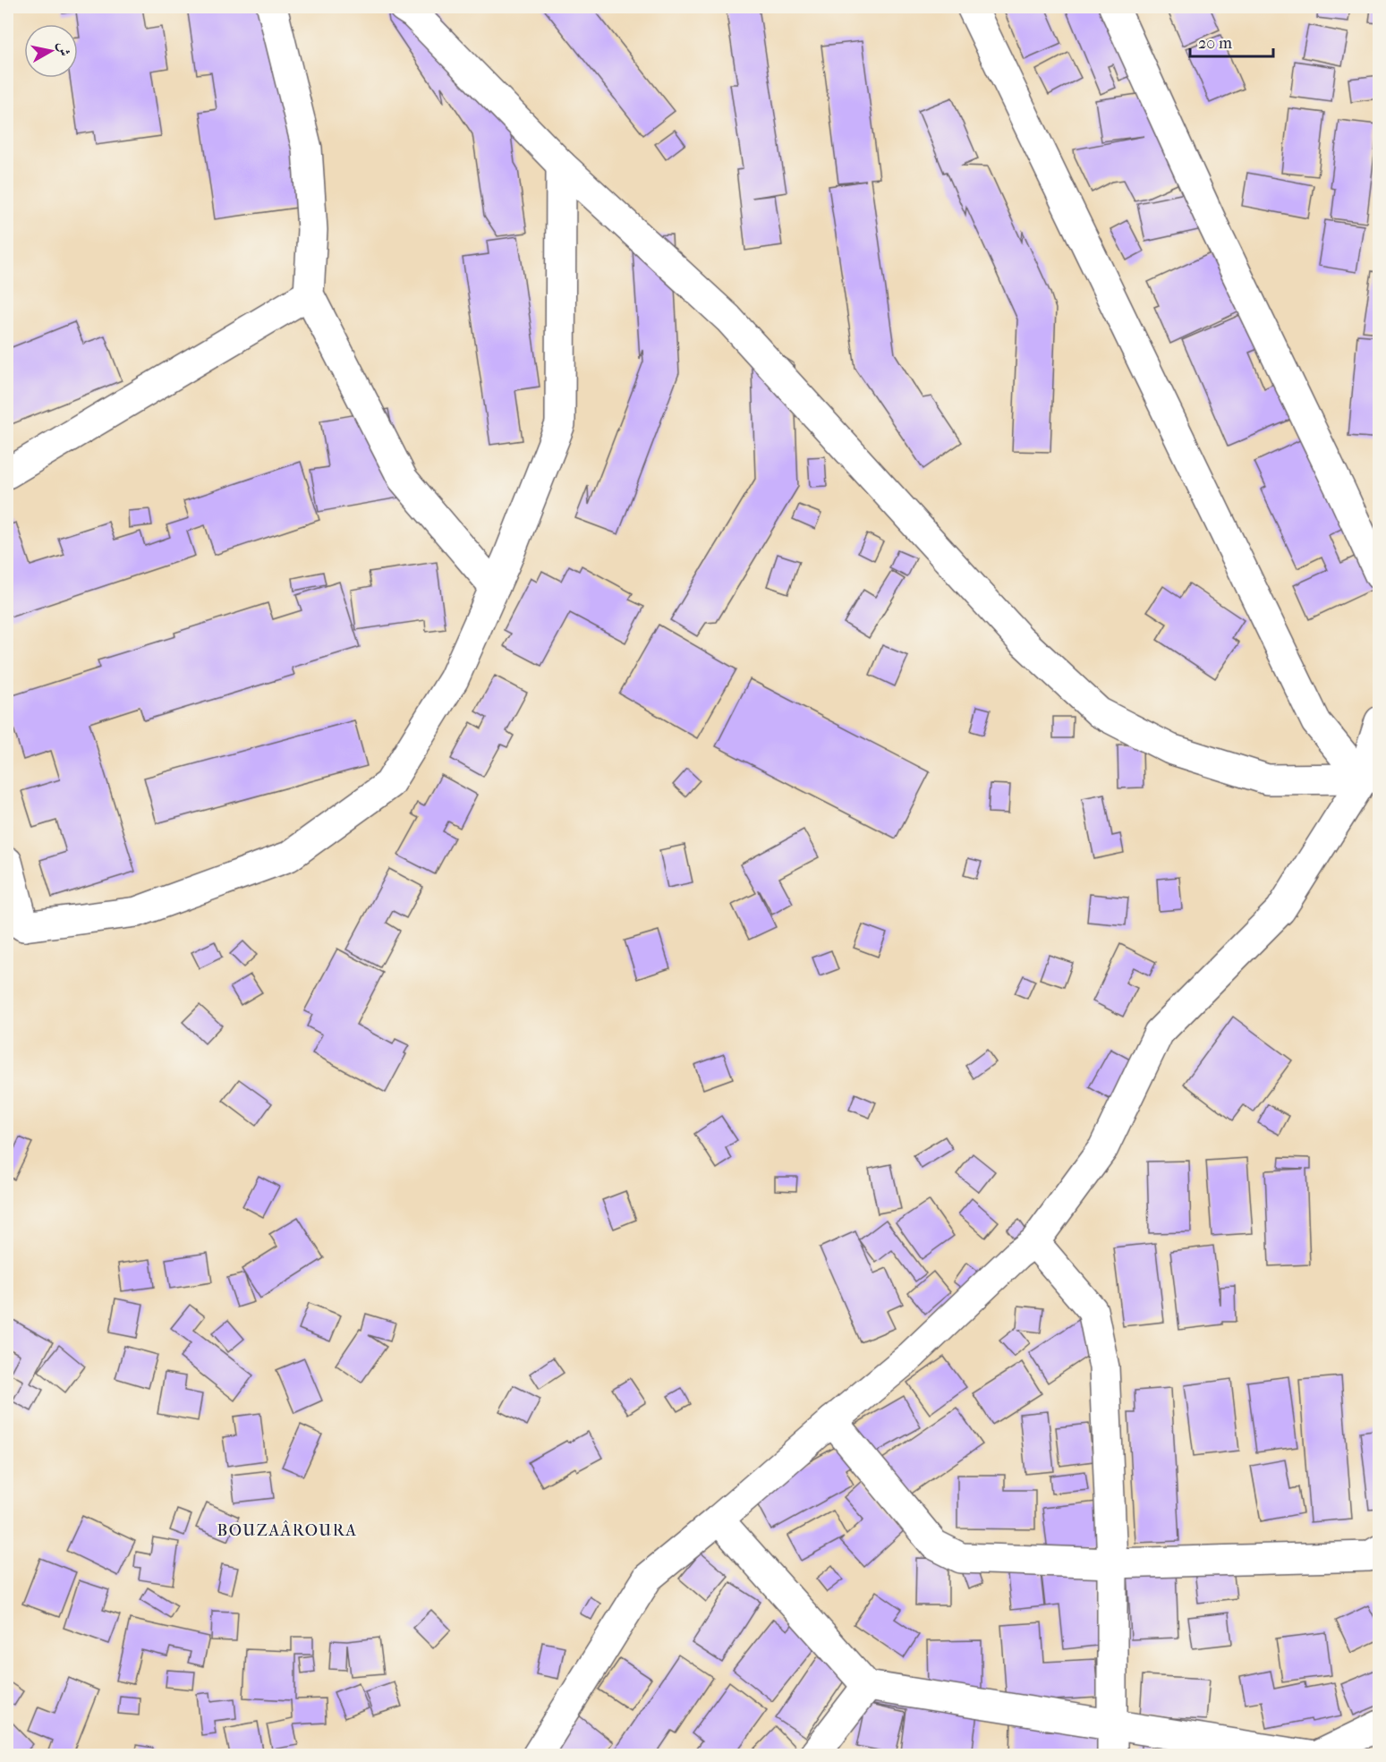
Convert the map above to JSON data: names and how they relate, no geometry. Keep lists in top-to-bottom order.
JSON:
{
  "districts": ["BOUZAÂROURA"],
  "scale_bar": "20 m",
  "north": "right"
}
